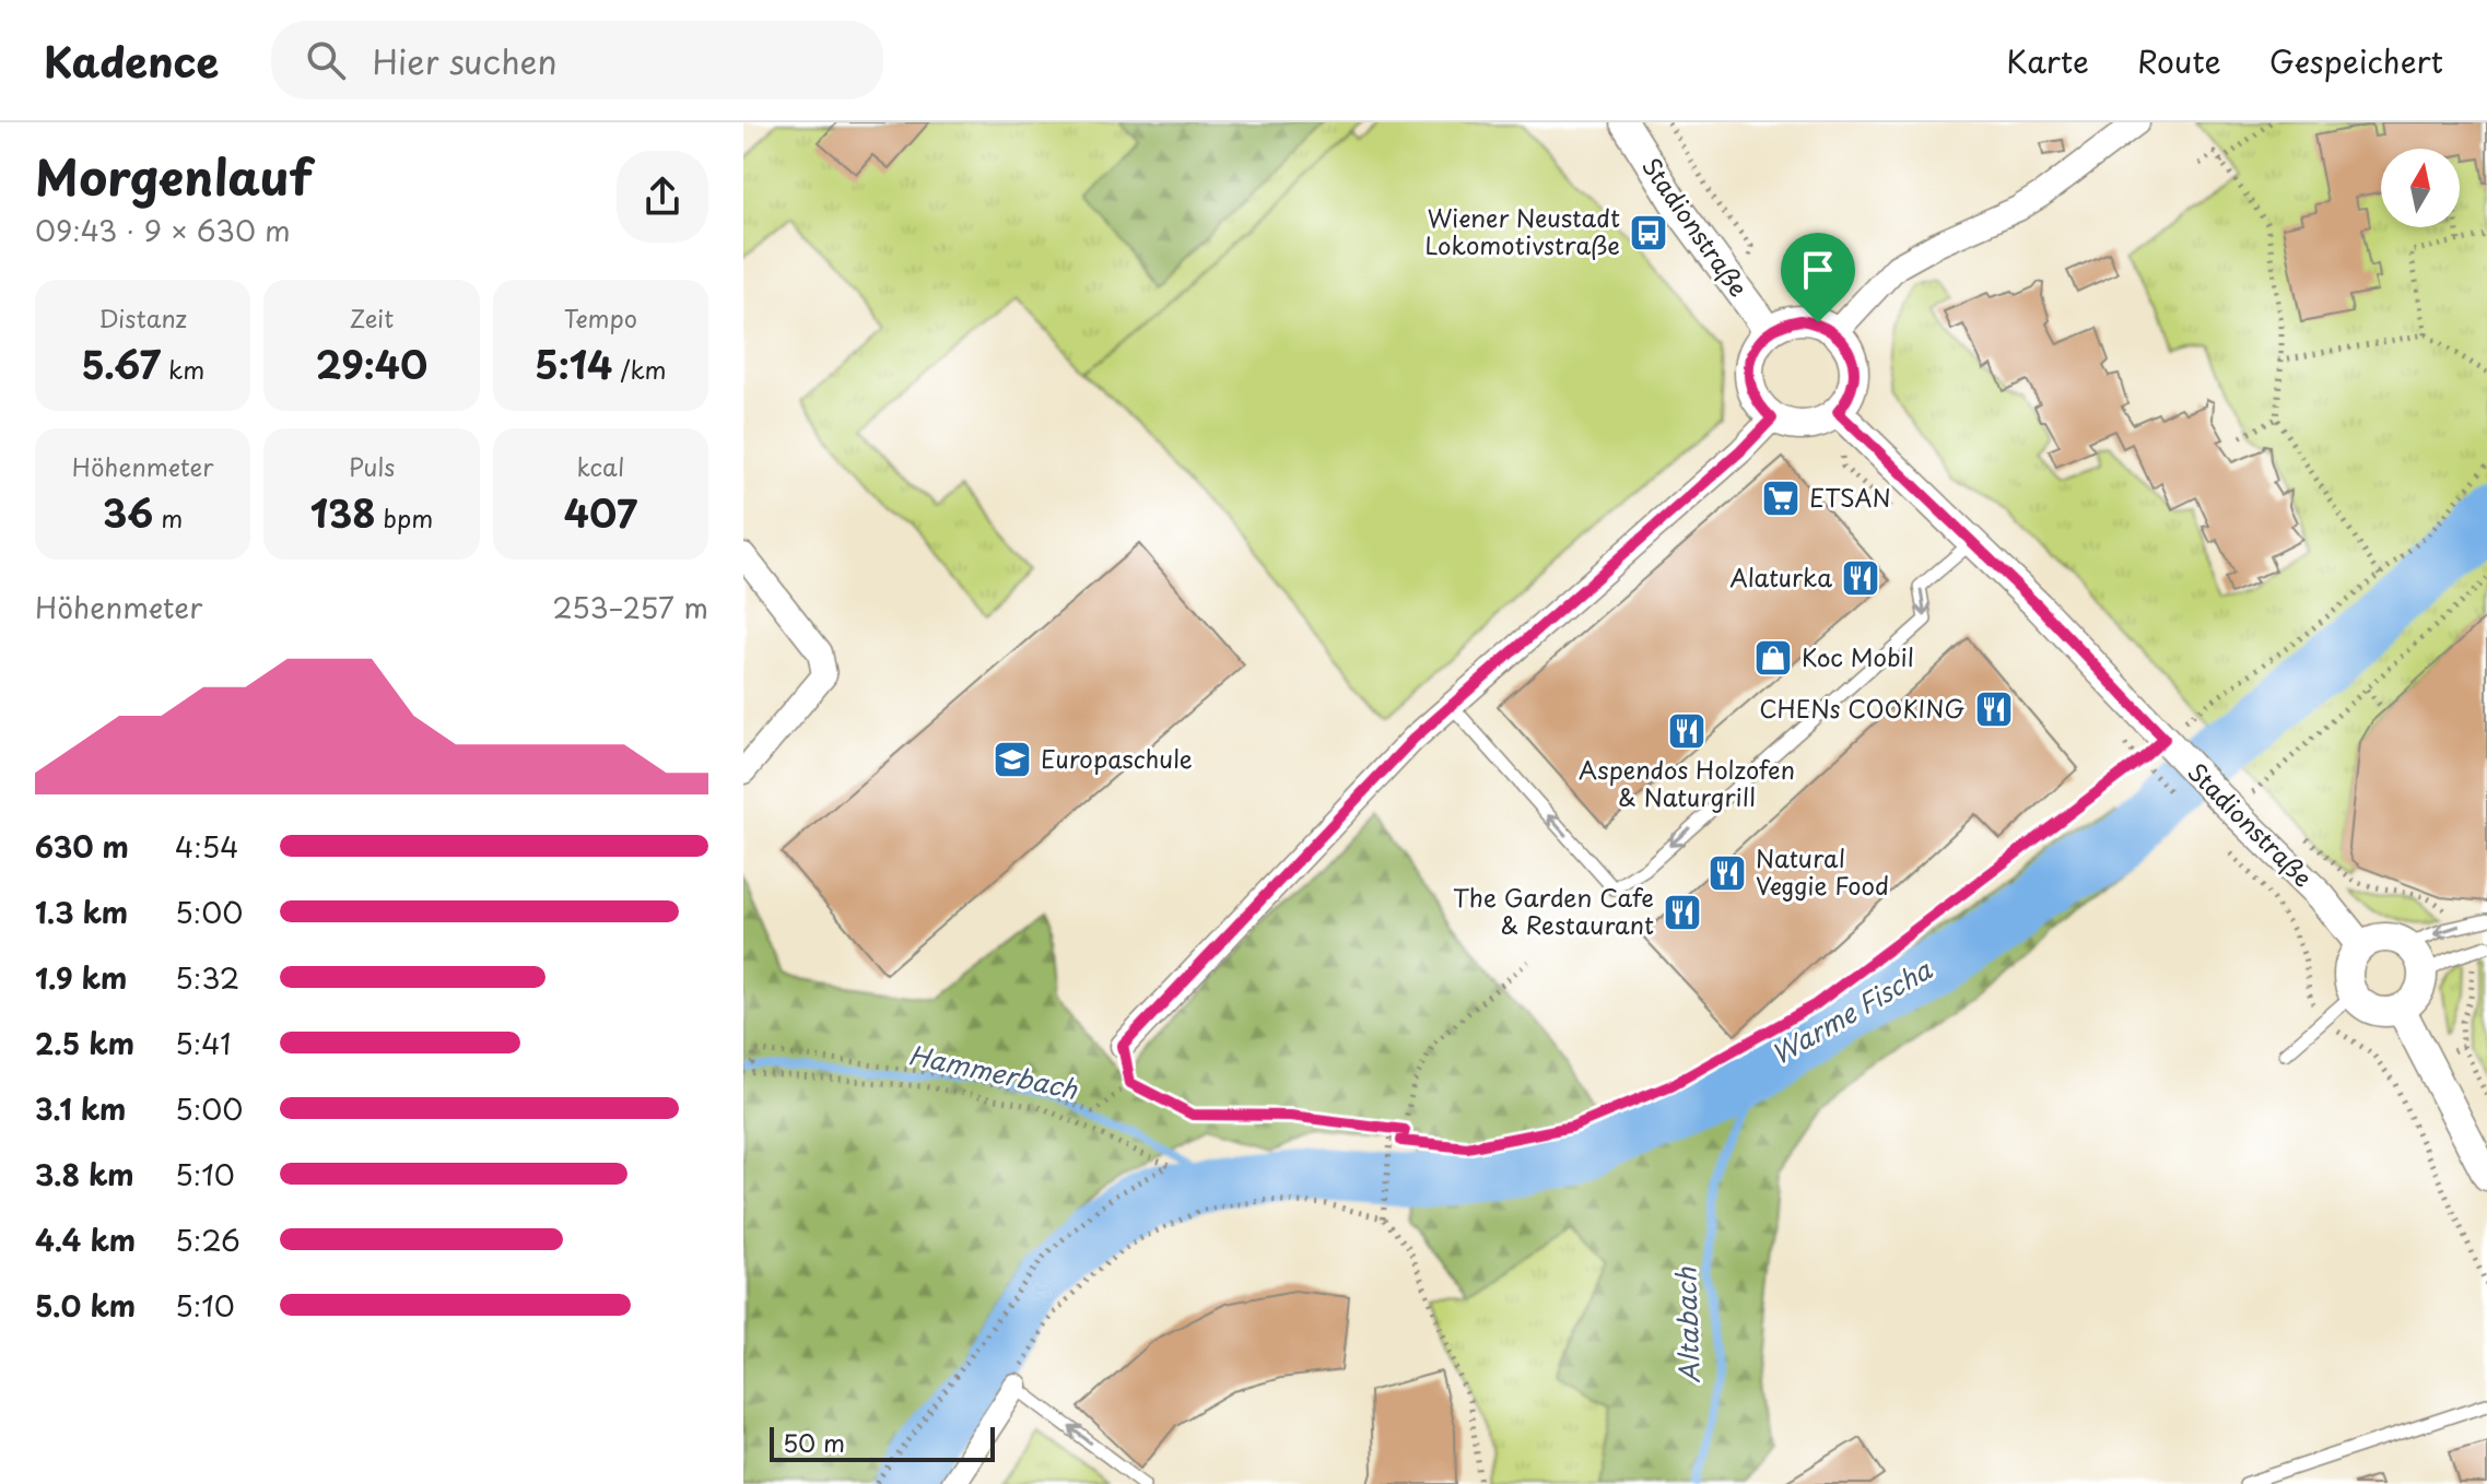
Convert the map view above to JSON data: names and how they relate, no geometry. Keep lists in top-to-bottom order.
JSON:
{
  "streets": {
    "street": ["Stadionstraße"]
  },
  "water": ["Warme Fischa", "Hammerbach", "Altabach"],
  "places": {
    "bus stop": ["Wiener Neustadt Lokomotivstraße"],
    "supermarket": ["ETSAN"],
    "restaurant": [
      "Alaturka",
      "CHENs COOKING",
      "Aspendos Holzofen & Naturgrill",
      "Natural Veggie Food",
      "The Garden Cafe & Restaurant"
    ],
    "shop": ["Koc Mobil"],
    "school or university": ["Europaschule"]
  },
  "scale_bar": "50 m",
  "north": "top",
  "page": {
    "header": "Kadence",
    "search": "Hier suchen",
    "nav": ["Karte", "Route", "Gespeichert"],
    "heading": ["Morgenlauf", "09:43 · 9 × 630 m"],
    "stats": [
      ["Distanz", "5.67 km"],
      ["Zeit", "29:40"],
      ["Tempo", "5:14 /km"],
      ["Höhenmeter", "36 m"],
      ["Puls", "138 bpm"],
      ["kcal", "407"]
    ],
    "chart": ["Höhenmeter", "253–257 m"],
    "list": [
      {
        "name": "630 m",
        "note": "4:54"
      },
      {
        "name": "1.3 km",
        "note": "5:00"
      },
      {
        "name": "1.9 km",
        "note": "5:32"
      },
      {
        "name": "2.5 km",
        "note": "5:41"
      },
      {
        "name": "3.1 km",
        "note": "5:00"
      },
      {
        "name": "3.8 km",
        "note": "5:10"
      },
      {
        "name": "4.4 km",
        "note": "5:26"
      },
      {
        "name": "5.0 km",
        "note": "5:10"
      }
    ],
    "scale": "50 m"
  }
}
